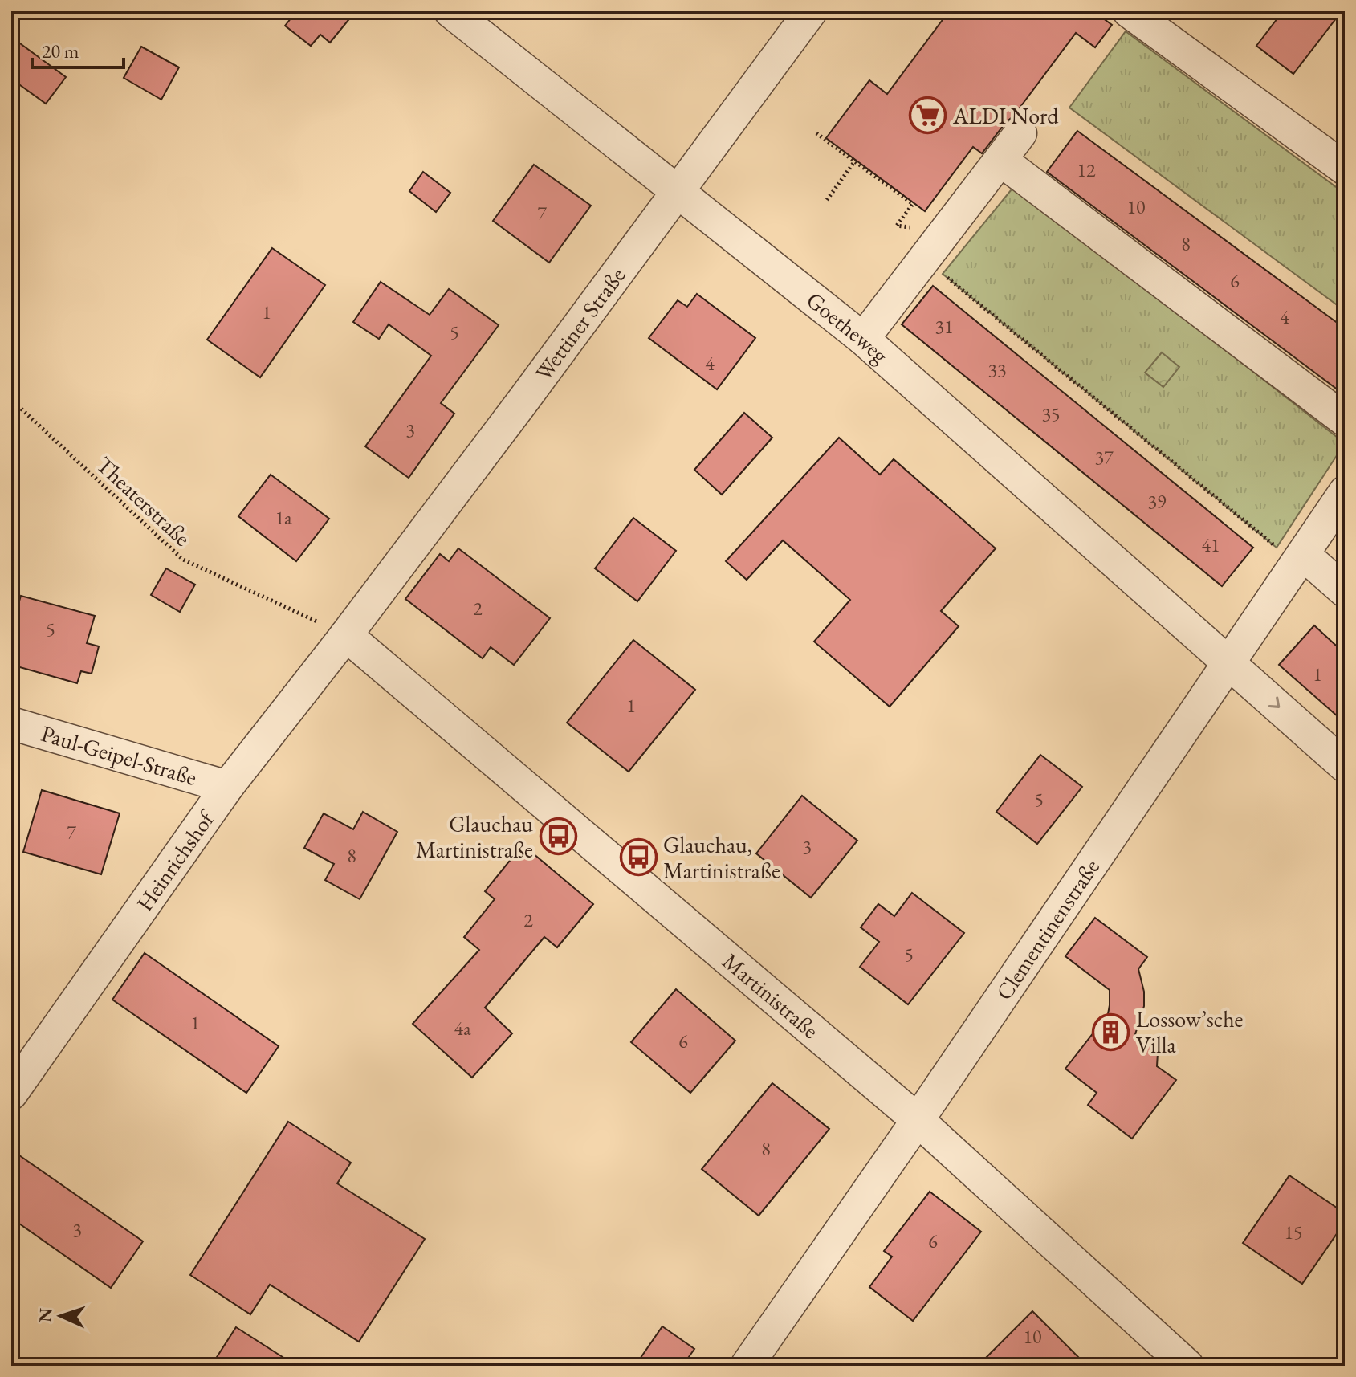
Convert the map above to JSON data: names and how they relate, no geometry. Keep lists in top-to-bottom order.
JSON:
{
  "streets": {
    "street": [
      "Wettiner Straße",
      "Goetheweg",
      "Paul-Geipel-Straße",
      "Heinrichshof",
      "Clementinenstraße",
      "Martinistraße"
    ],
    "path": ["Theaterstraße"]
  },
  "crossings": [
    ["Wettiner Straße", "Goetheweg"],
    ["Wettiner Straße", "Theaterstraße"],
    ["Wettiner Straße", "Heinrichshof"],
    ["Wettiner Straße", "Martinistraße"],
    ["Goetheweg", "Clementinenstraße"],
    ["Theaterstraße", "Heinrichshof"],
    ["Theaterstraße", "Martinistraße"],
    ["Paul-Geipel-Straße", "Heinrichshof"],
    ["Heinrichshof", "Martinistraße"],
    ["Clementinenstraße", "Martinistraße"]
  ],
  "places": {
    "supermarket": ["ALDI Nord"],
    "bus stop": ["Glauchau Martinistraße", "Glauchau, Martinistraße"],
    "building": ["Lossow’sche Villa"]
  },
  "house_numbers": [
    "12",
    "10",
    "7",
    "8",
    "6",
    "1",
    "4",
    "31",
    "5",
    "4",
    "33",
    "35",
    "3",
    "37",
    "39",
    "1a",
    "41",
    "2",
    "5",
    "1",
    "1",
    "5",
    "7",
    "3",
    "8",
    "2",
    "5",
    "1",
    "4a",
    "6",
    "8",
    "3",
    "15",
    "6",
    "10"
  ],
  "scale_bar": "20 m",
  "north": "left"
}
